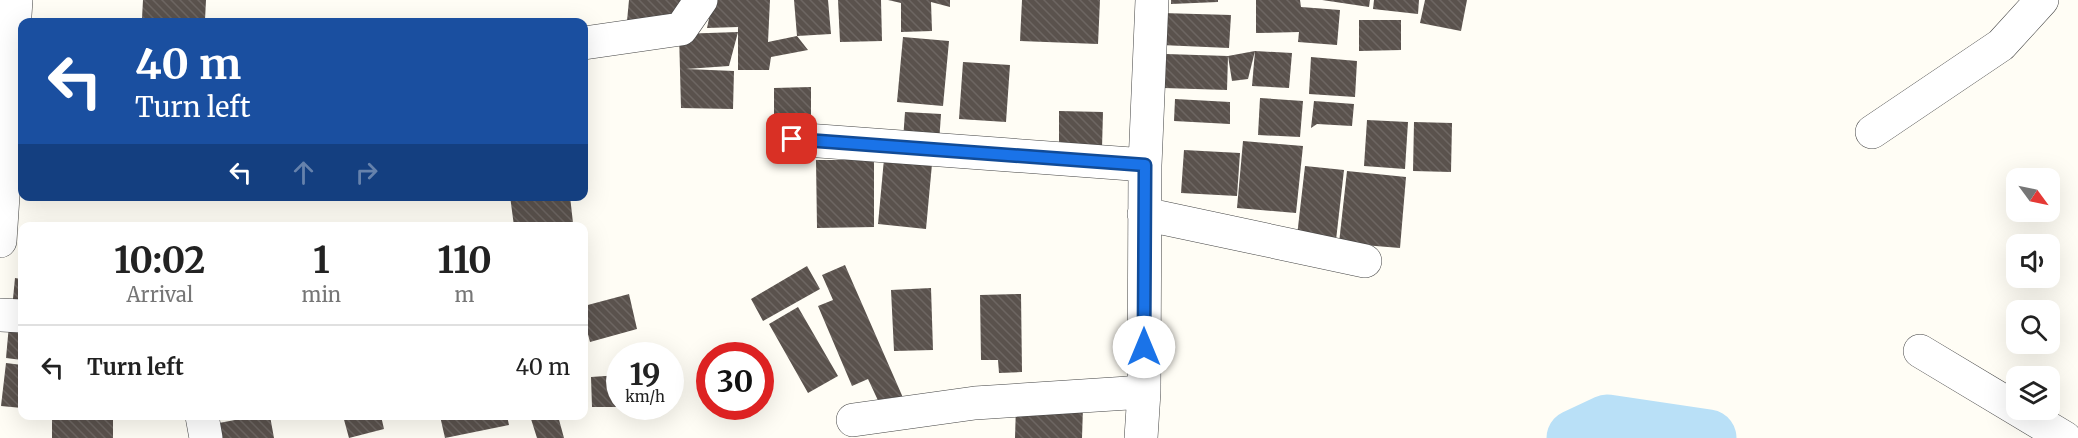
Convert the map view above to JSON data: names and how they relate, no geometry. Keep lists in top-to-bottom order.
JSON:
{
  "north": "bottom right",
  "page": {
    "turn": ["40 m", "Turn left"],
    "eta": [
      "10:02",
      "Arrival",
      "1",
      "min",
      "110",
      "m"
    ],
    "list": [
      {
        "name": "Turn left",
        "value": "40 m"
      }
    ],
    "speed": "19 km/h",
    "limit": "30"
  }
}
